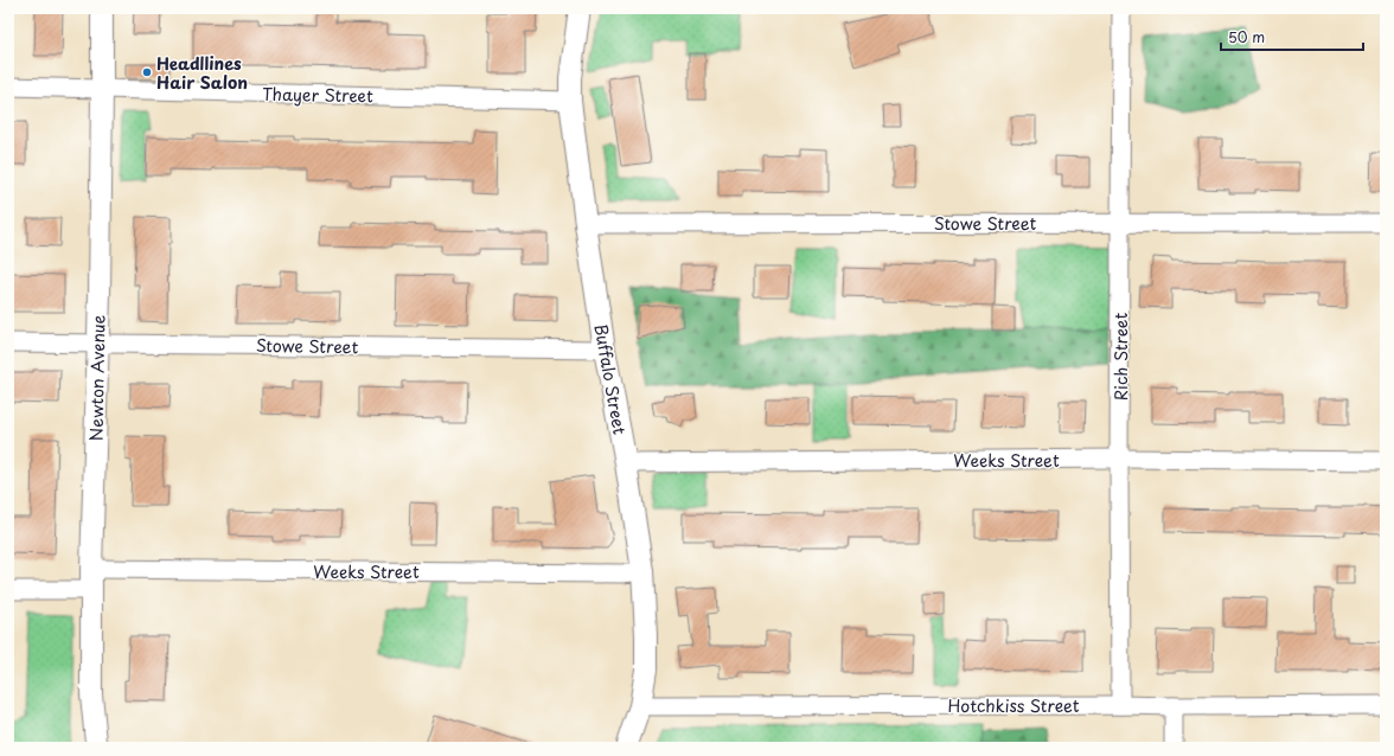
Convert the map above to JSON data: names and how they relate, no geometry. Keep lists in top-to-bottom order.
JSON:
{
  "streets": {
    "street": [
      "Thayer Street",
      "Stowe Street",
      "Rich Street",
      "Newton Avenue",
      "Buffalo Street",
      "Weeks Street",
      "Hotchkiss Street"
    ]
  },
  "crossings": [
    ["Thayer Street", "Newton Avenue"],
    ["Thayer Street", "Buffalo Street"],
    ["Stowe Street", "Rich Street"],
    ["Stowe Street", "Newton Avenue"],
    ["Stowe Street", "Buffalo Street"],
    ["Rich Street", "Weeks Street"],
    ["Rich Street", "Hotchkiss Street"],
    ["Newton Avenue", "Weeks Street"],
    ["Buffalo Street", "Weeks Street"],
    ["Buffalo Street", "Hotchkiss Street"]
  ],
  "places": ["Headllines Hair Salon"],
  "scale_bar": "50 m"
}
